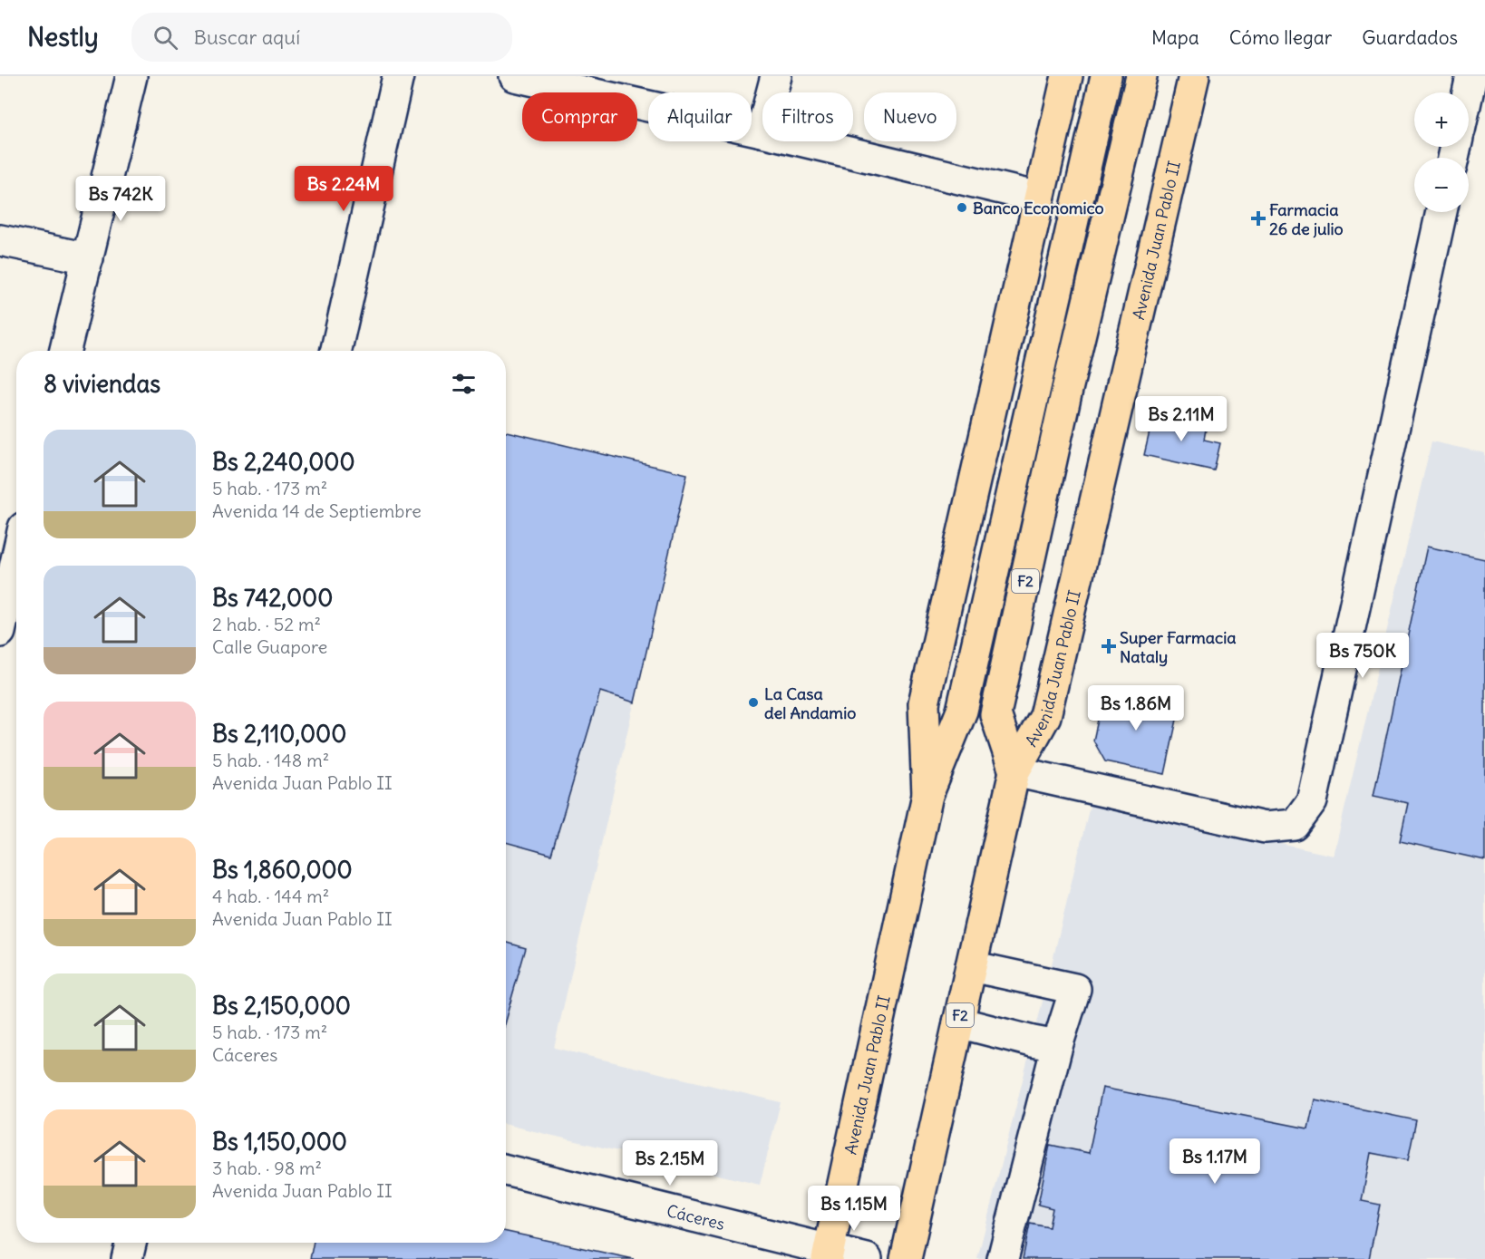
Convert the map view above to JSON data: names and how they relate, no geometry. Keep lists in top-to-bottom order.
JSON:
{
  "streets": {
    "main road": ["Avenida Juan Pablo II", "F2"],
    "street": ["Cáceres"]
  },
  "crossings": [
    ["Avenida Juan Pablo II", "F2"],
    ["Avenida Juan Pablo II", "Cáceres"]
  ],
  "places": {
    "other": ["Banco Economico", "La Casa del Andamio"],
    "health": ["Farmacia 26 de julio", "Super Farmacia Nataly"]
  },
  "page": {
    "header": "Nestly",
    "search": "Buscar aquí",
    "nav": ["Mapa", "Cómo llegar", "Guardados"],
    "map_buttons": ["+", "−"],
    "chip": [
      "Comprar",
      "Alquilar",
      "Filtros",
      "Nuevo"
    ],
    "price": [
      "Bs 2.24M",
      "Bs 742K",
      "Bs 2.11M",
      "Bs 750K",
      "Bs 1.86M",
      "Bs 1.17M",
      "Bs 2.15M",
      "Bs 1.15M"
    ],
    "heading": "8 viviendas",
    "list": [
      {
        "name": "Bs 2,240,000",
        "note": "5 hab. · 173 m² · Avenida 14 de Septiembre"
      },
      {
        "name": "Bs 742,000",
        "note": "2 hab. · 52 m² · Calle Guapore"
      },
      {
        "name": "Bs 2,110,000",
        "note": "5 hab. · 148 m² · Avenida Juan Pablo II"
      },
      {
        "name": "Bs 1,860,000",
        "note": "4 hab. · 144 m² · Avenida Juan Pablo II"
      },
      {
        "name": "Bs 2,150,000",
        "note": "5 hab. · 173 m² · Cáceres"
      },
      {
        "name": "Bs 1,150,000",
        "note": "3 hab. · 98 m² · Avenida Juan Pablo II"
      }
    ]
  }
}
